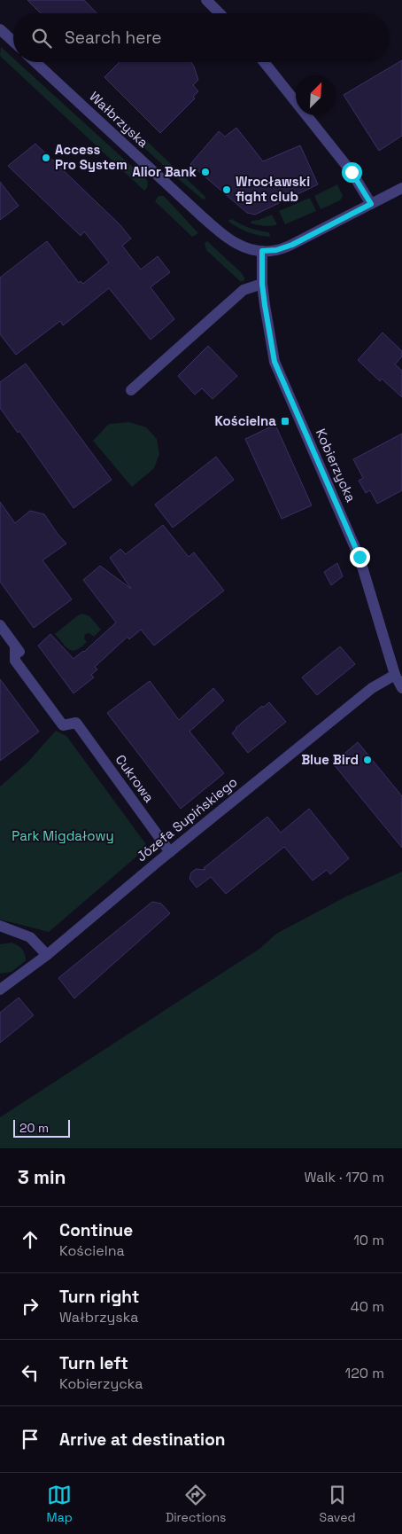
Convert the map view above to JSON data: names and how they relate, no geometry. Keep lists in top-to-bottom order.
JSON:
{
  "streets": {
    "street": [
      "Wałbrzyska",
      "Kobierzycka",
      "Cukrowa",
      "Józefa Supińskiego"
    ]
  },
  "crossings": [
    ["Wałbrzyska", "Kobierzycka"],
    ["Kobierzycka", "Józefa Supińskiego"],
    ["Cukrowa", "Józefa Supińskiego"]
  ],
  "parks": ["Park Migdałowy"],
  "places": {
    "other": [
      "Access Pro System",
      "Alior Bank",
      "Wrocławski fight club",
      "Blue Bird"
    ],
    "transit": ["Kościelna"]
  },
  "scale_bar": "20 m",
  "north": "top right",
  "page": {
    "search": "Search here",
    "scale": "20 m",
    "heading": ["3 min", "Walk · 170 m"],
    "list": [
      ["Continue", "Kościelna", "10 m"],
      ["Turn right", "Wałbrzyska", "40 m"],
      ["Turn left", "Kobierzycka", "120 m"],
      "Arrive at destination"
    ],
    "nav": ["Map", "Directions", "Saved"]
  }
}
